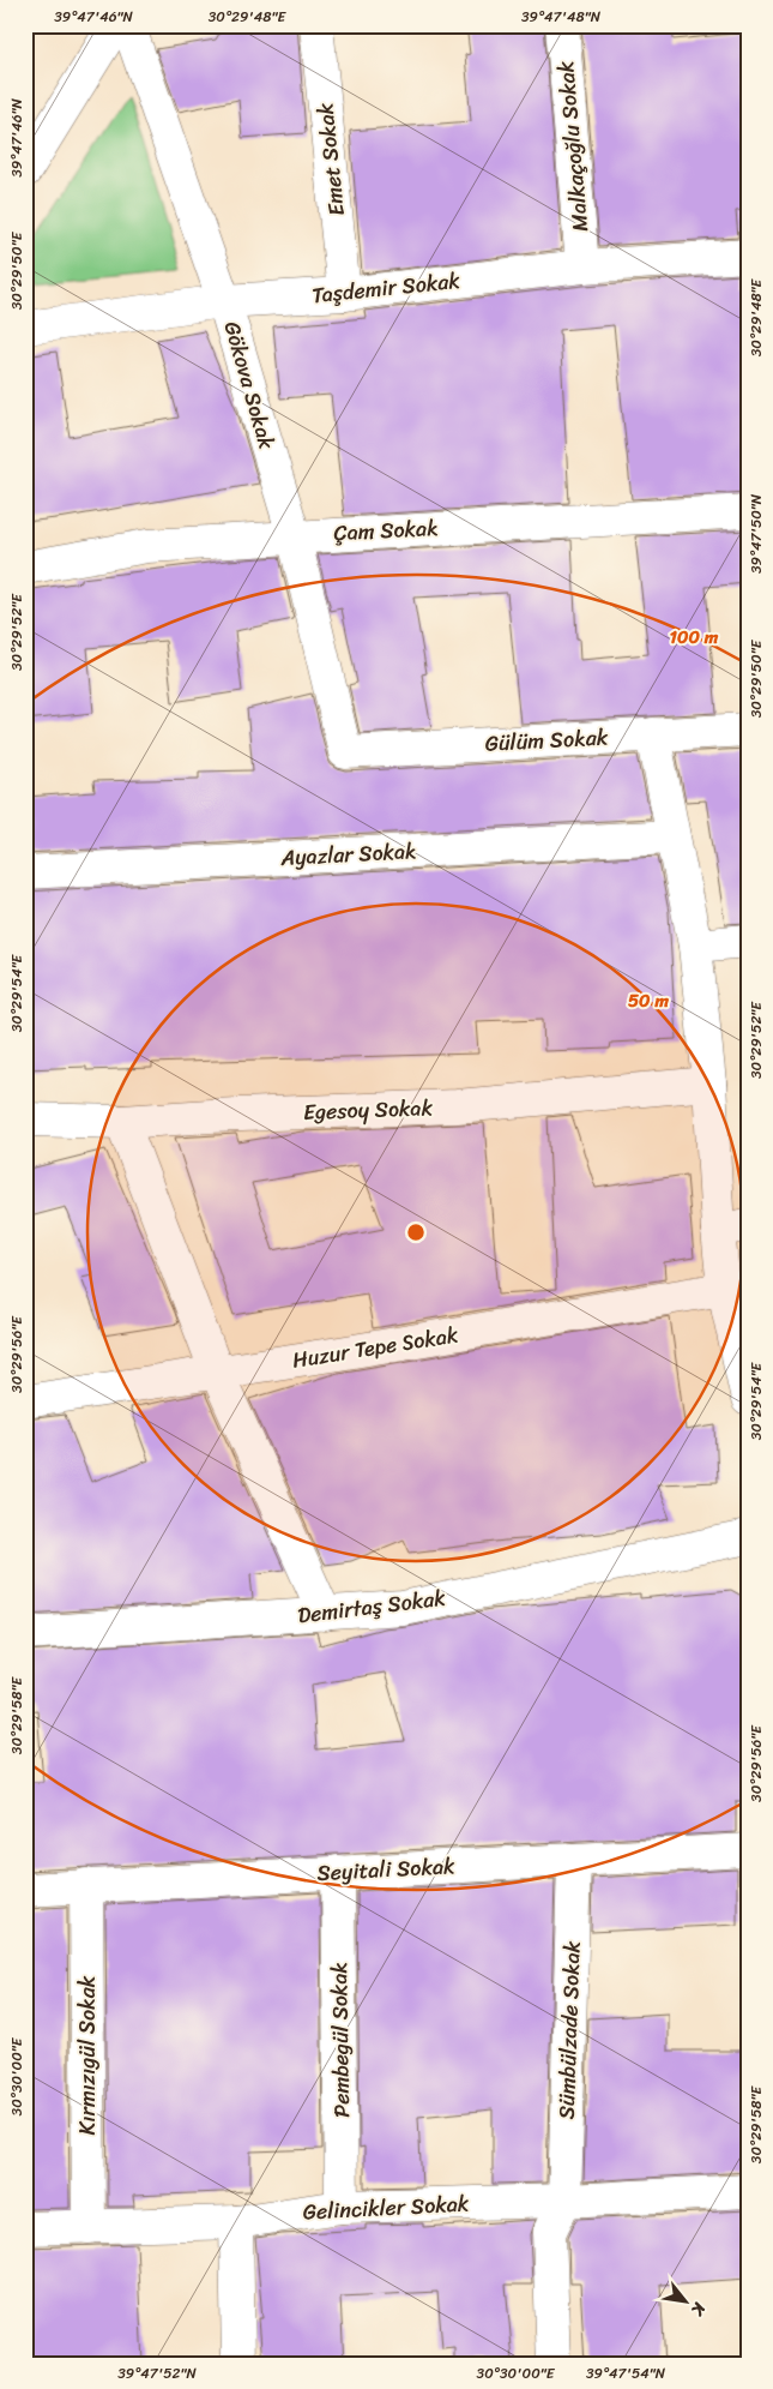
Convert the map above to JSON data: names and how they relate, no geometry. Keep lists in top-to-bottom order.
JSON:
{
  "streets": {
    "street": [
      "Malkaçoğlu Sokak",
      "Emet Sokak",
      "Taşdemir Sokak",
      "Gökova Sokak",
      "Çam Sokak",
      "Gülüm Sokak",
      "Ayazlar Sokak",
      "Egesoy Sokak",
      "Huzur Tepe Sokak",
      "Demirtaş Sokak",
      "Seyitali Sokak",
      "Sümbülzade Sokak",
      "Pembegül Sokak",
      "Kırmızıgül Sokak",
      "Gelincikler Sokak"
    ]
  },
  "crossings": [
    ["Malkaçoğlu Sokak", "Taşdemir Sokak"],
    ["Emet Sokak", "Taşdemir Sokak"],
    ["Taşdemir Sokak", "Gökova Sokak"],
    ["Gökova Sokak", "Çam Sokak"],
    ["Gökova Sokak", "Gülüm Sokak"],
    ["Seyitali Sokak", "Sümbülzade Sokak"],
    ["Seyitali Sokak", "Pembegül Sokak"],
    ["Seyitali Sokak", "Kırmızıgül Sokak"],
    ["Sümbülzade Sokak", "Gelincikler Sokak"],
    ["Pembegül Sokak", "Gelincikler Sokak"],
    ["Kırmızıgül Sokak", "Gelincikler Sokak"]
  ],
  "north": "bottom right",
  "coordinates": [
    "39°47'46\"N",
    "30°29'48\"E",
    "39°47'48\"N",
    "30°29'50\"E",
    "39°47'50\"N",
    "30°29'52\"E",
    "30°29'54\"E",
    "30°29'56\"E",
    "30°29'58\"E",
    "30°30'00\"E",
    "39°47'52\"N",
    "39°47'54\"N"
  ],
  "rings": ["100 m", "50 m"]
}
